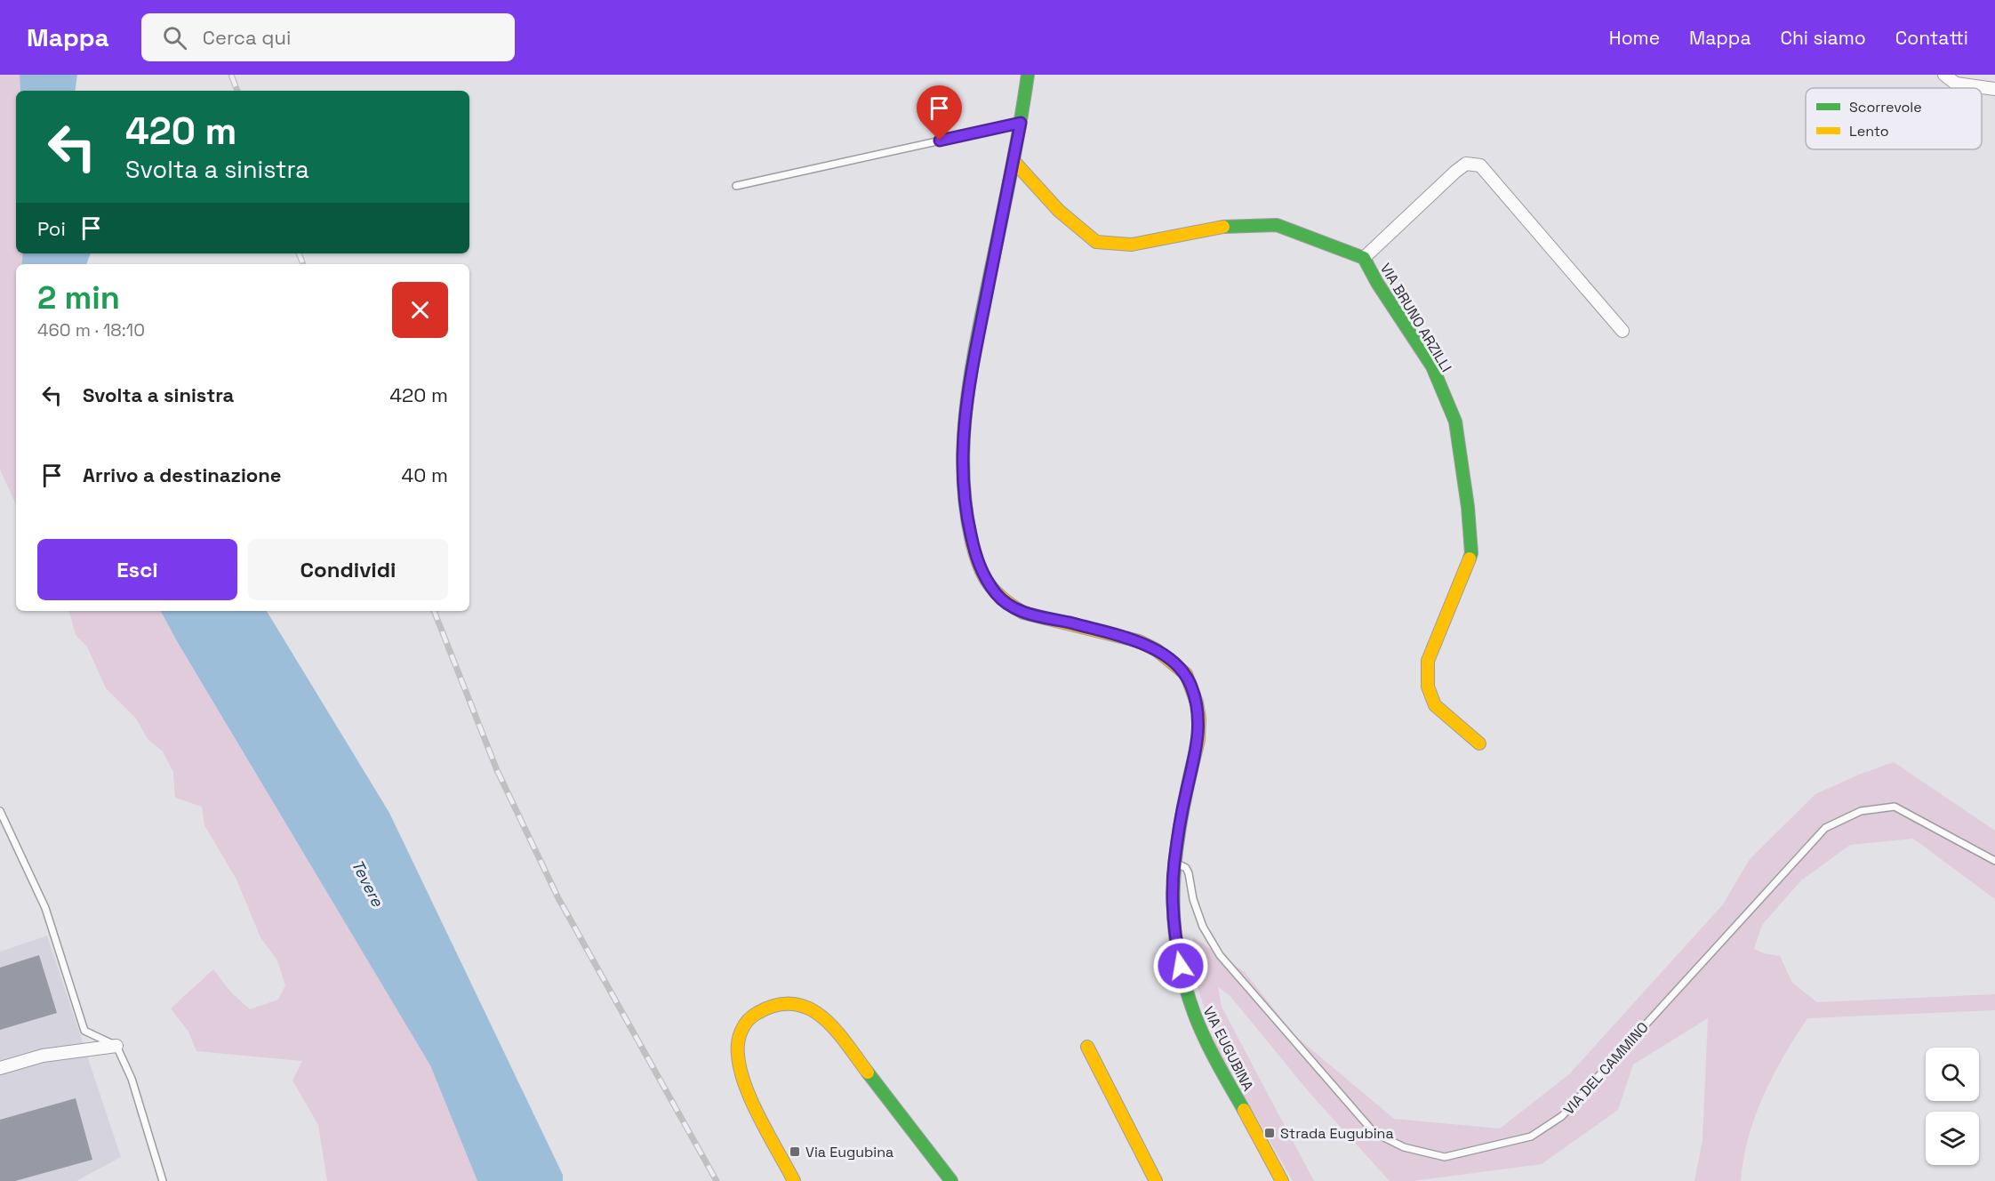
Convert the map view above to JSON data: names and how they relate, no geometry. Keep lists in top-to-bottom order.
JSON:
{
  "streets": {
    "street": ["VIA BRUNO ARZILLI", "VIA EUGUBINA"],
    "lane": ["VIA DEL CAMMINO"]
  },
  "crossings": [
    ["VIA BRUNO ARZILLI", "VIA EUGUBINA"],
    ["VIA EUGUBINA", "VIA DEL CAMMINO"]
  ],
  "water": ["Tevere"],
  "places": {
    "transit": ["Strada Eugubina", "Via Eugubina"]
  },
  "legend": ["Scorrevole", "Lento"],
  "page": {
    "header": "Mappa",
    "search": "Cerca qui",
    "nav": [
      "Home",
      "Mappa",
      "Chi siamo",
      "Contatti"
    ],
    "turn": ["420 m", "Svolta a sinistra"],
    "then": "Poi",
    "heading": ["2 min", "460 m · 18:10"],
    "list": [
      {
        "name": "Svolta a sinistra",
        "value": "420 m"
      },
      {
        "name": "Arrivo a destinazione",
        "value": "40 m"
      }
    ],
    "buttons": ["Esci", "Condividi"]
  }
}
